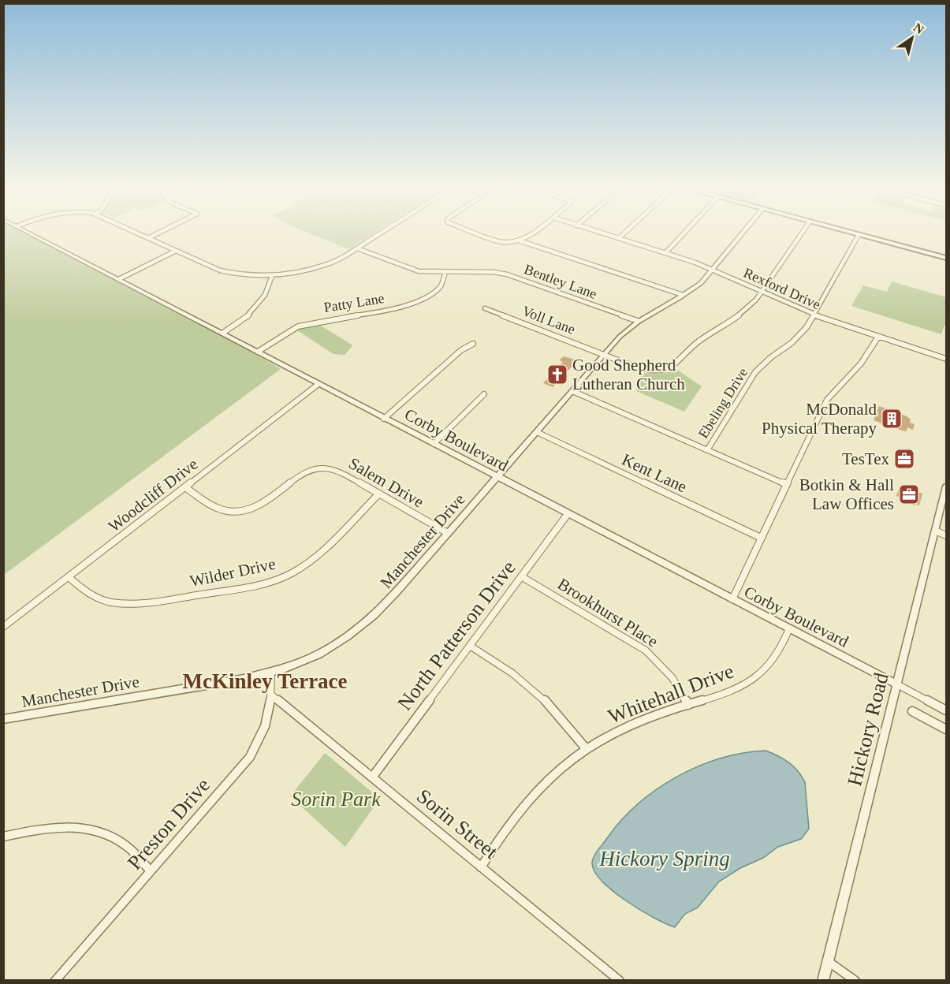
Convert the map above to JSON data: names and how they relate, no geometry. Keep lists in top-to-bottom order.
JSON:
{
  "streets": {
    "street": [
      "Bentley Lane",
      "Rexford Drive",
      "Patty Lane",
      "Voll Lane",
      "Ebeling Drive",
      "Corby Boulevard",
      "Kent Lane",
      "Salem Drive",
      "Woodcliff Drive",
      "Manchester Drive",
      "Wilder Drive",
      "Brookhurst Place",
      "North Patterson Drive",
      "Whitehall Drive",
      "Hickory Road",
      "Preston Drive",
      "Sorin Street"
    ]
  },
  "crossings": [
    ["Bentley Lane", "Patty Lane"],
    ["Bentley Lane", "Manchester Drive"],
    ["Rexford Drive", "Voll Lane"],
    ["Rexford Drive", "Ebeling Drive"],
    ["Rexford Drive", "Manchester Drive"],
    ["Patty Lane", "Corby Boulevard"],
    ["Voll Lane", "Manchester Drive"],
    ["Corby Boulevard", "Woodcliff Drive"],
    ["Corby Boulevard", "Manchester Drive"],
    ["Corby Boulevard", "North Patterson Drive"],
    ["Corby Boulevard", "Whitehall Drive"],
    ["Corby Boulevard", "Hickory Road"],
    ["Kent Lane", "Manchester Drive"],
    ["Salem Drive", "Woodcliff Drive"],
    ["Salem Drive", "Manchester Drive"],
    ["Salem Drive", "Wilder Drive"],
    ["Woodcliff Drive", "Wilder Drive"],
    ["Manchester Drive", "Preston Drive"],
    ["Brookhurst Place", "North Patterson Drive"],
    ["Brookhurst Place", "Whitehall Drive"],
    ["North Patterson Drive", "Sorin Street"],
    ["Whitehall Drive", "Sorin Street"],
    ["Preston Drive", "Sorin Street"]
  ],
  "districts": ["McKinley Terrace"],
  "water": ["Hickory Spring"],
  "parks": ["Sorin Park"],
  "places": {
    "church": ["Good Shepherd Lutheran Church"],
    "building": ["McDonald Physical Therapy"],
    "office": ["TesTex", "Botkin & Hall Law Offices"]
  },
  "north": "top right"
}
